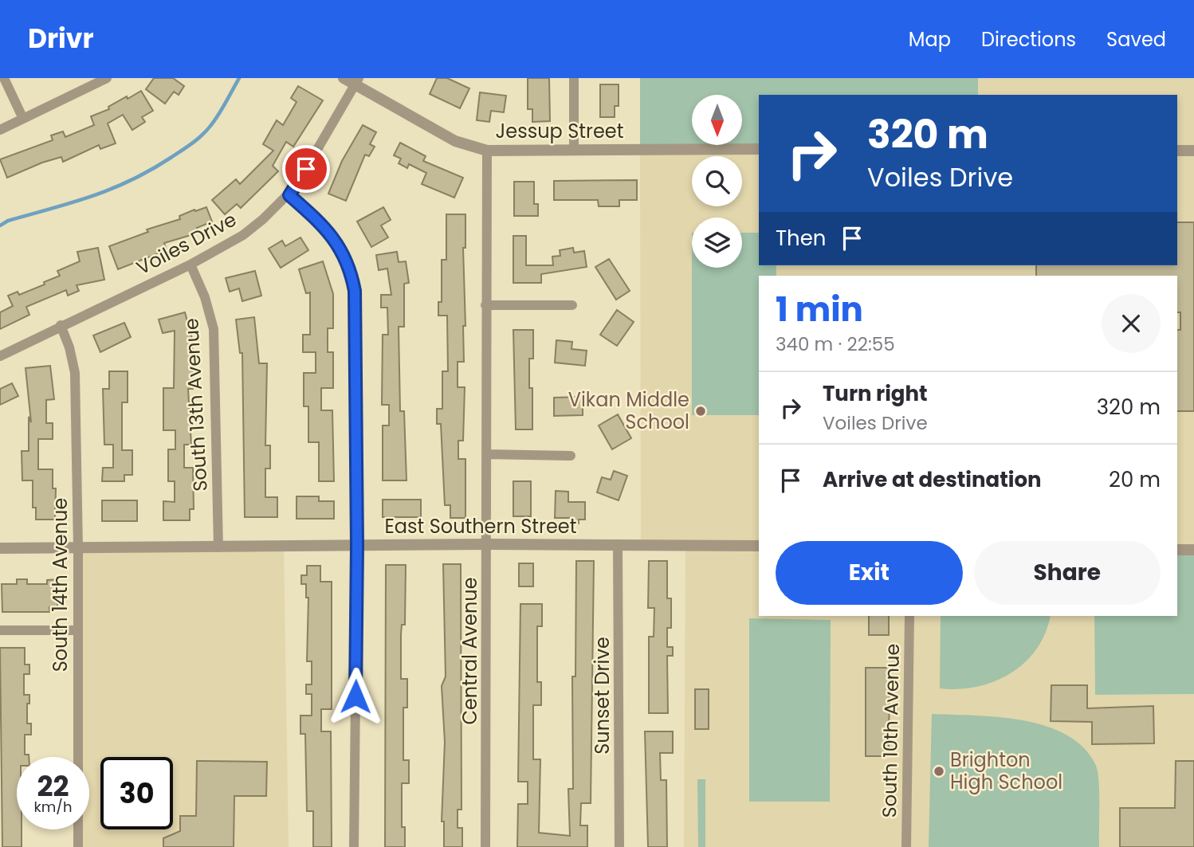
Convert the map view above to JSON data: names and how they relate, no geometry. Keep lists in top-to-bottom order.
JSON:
{
  "streets": {
    "street": [
      "Jessup Street",
      "Voiles Drive",
      "South 13th Avenue",
      "East Southern Street",
      "South 14th Avenue",
      "Central Avenue",
      "Sunset Drive",
      "South 10th Avenue"
    ]
  },
  "crossings": [
    ["Jessup Street", "Voiles Drive"],
    ["Jessup Street", "Central Avenue"],
    ["Voiles Drive", "South 13th Avenue"],
    ["Voiles Drive", "South 14th Avenue"],
    ["South 13th Avenue", "East Southern Street"],
    ["East Southern Street", "South 14th Avenue"],
    ["East Southern Street", "Central Avenue"],
    ["East Southern Street", "Sunset Drive"]
  ],
  "places": ["Vikan Middle School", "Brighton High School"],
  "north": "bottom",
  "page": {
    "header": "Drivr",
    "nav": ["Map", "Directions", "Saved"],
    "turn": ["320 m", "Voiles Drive"],
    "then": "Then",
    "heading": ["1 min", "340 m · 22:55"],
    "list": [
      {
        "name": "Turn right",
        "note": "Voiles Drive",
        "value": "320 m"
      },
      {
        "name": "Arrive at destination",
        "value": "20 m"
      }
    ],
    "buttons": ["Exit", "Share"],
    "speed": "22 km/h",
    "limit": "30"
  }
}
